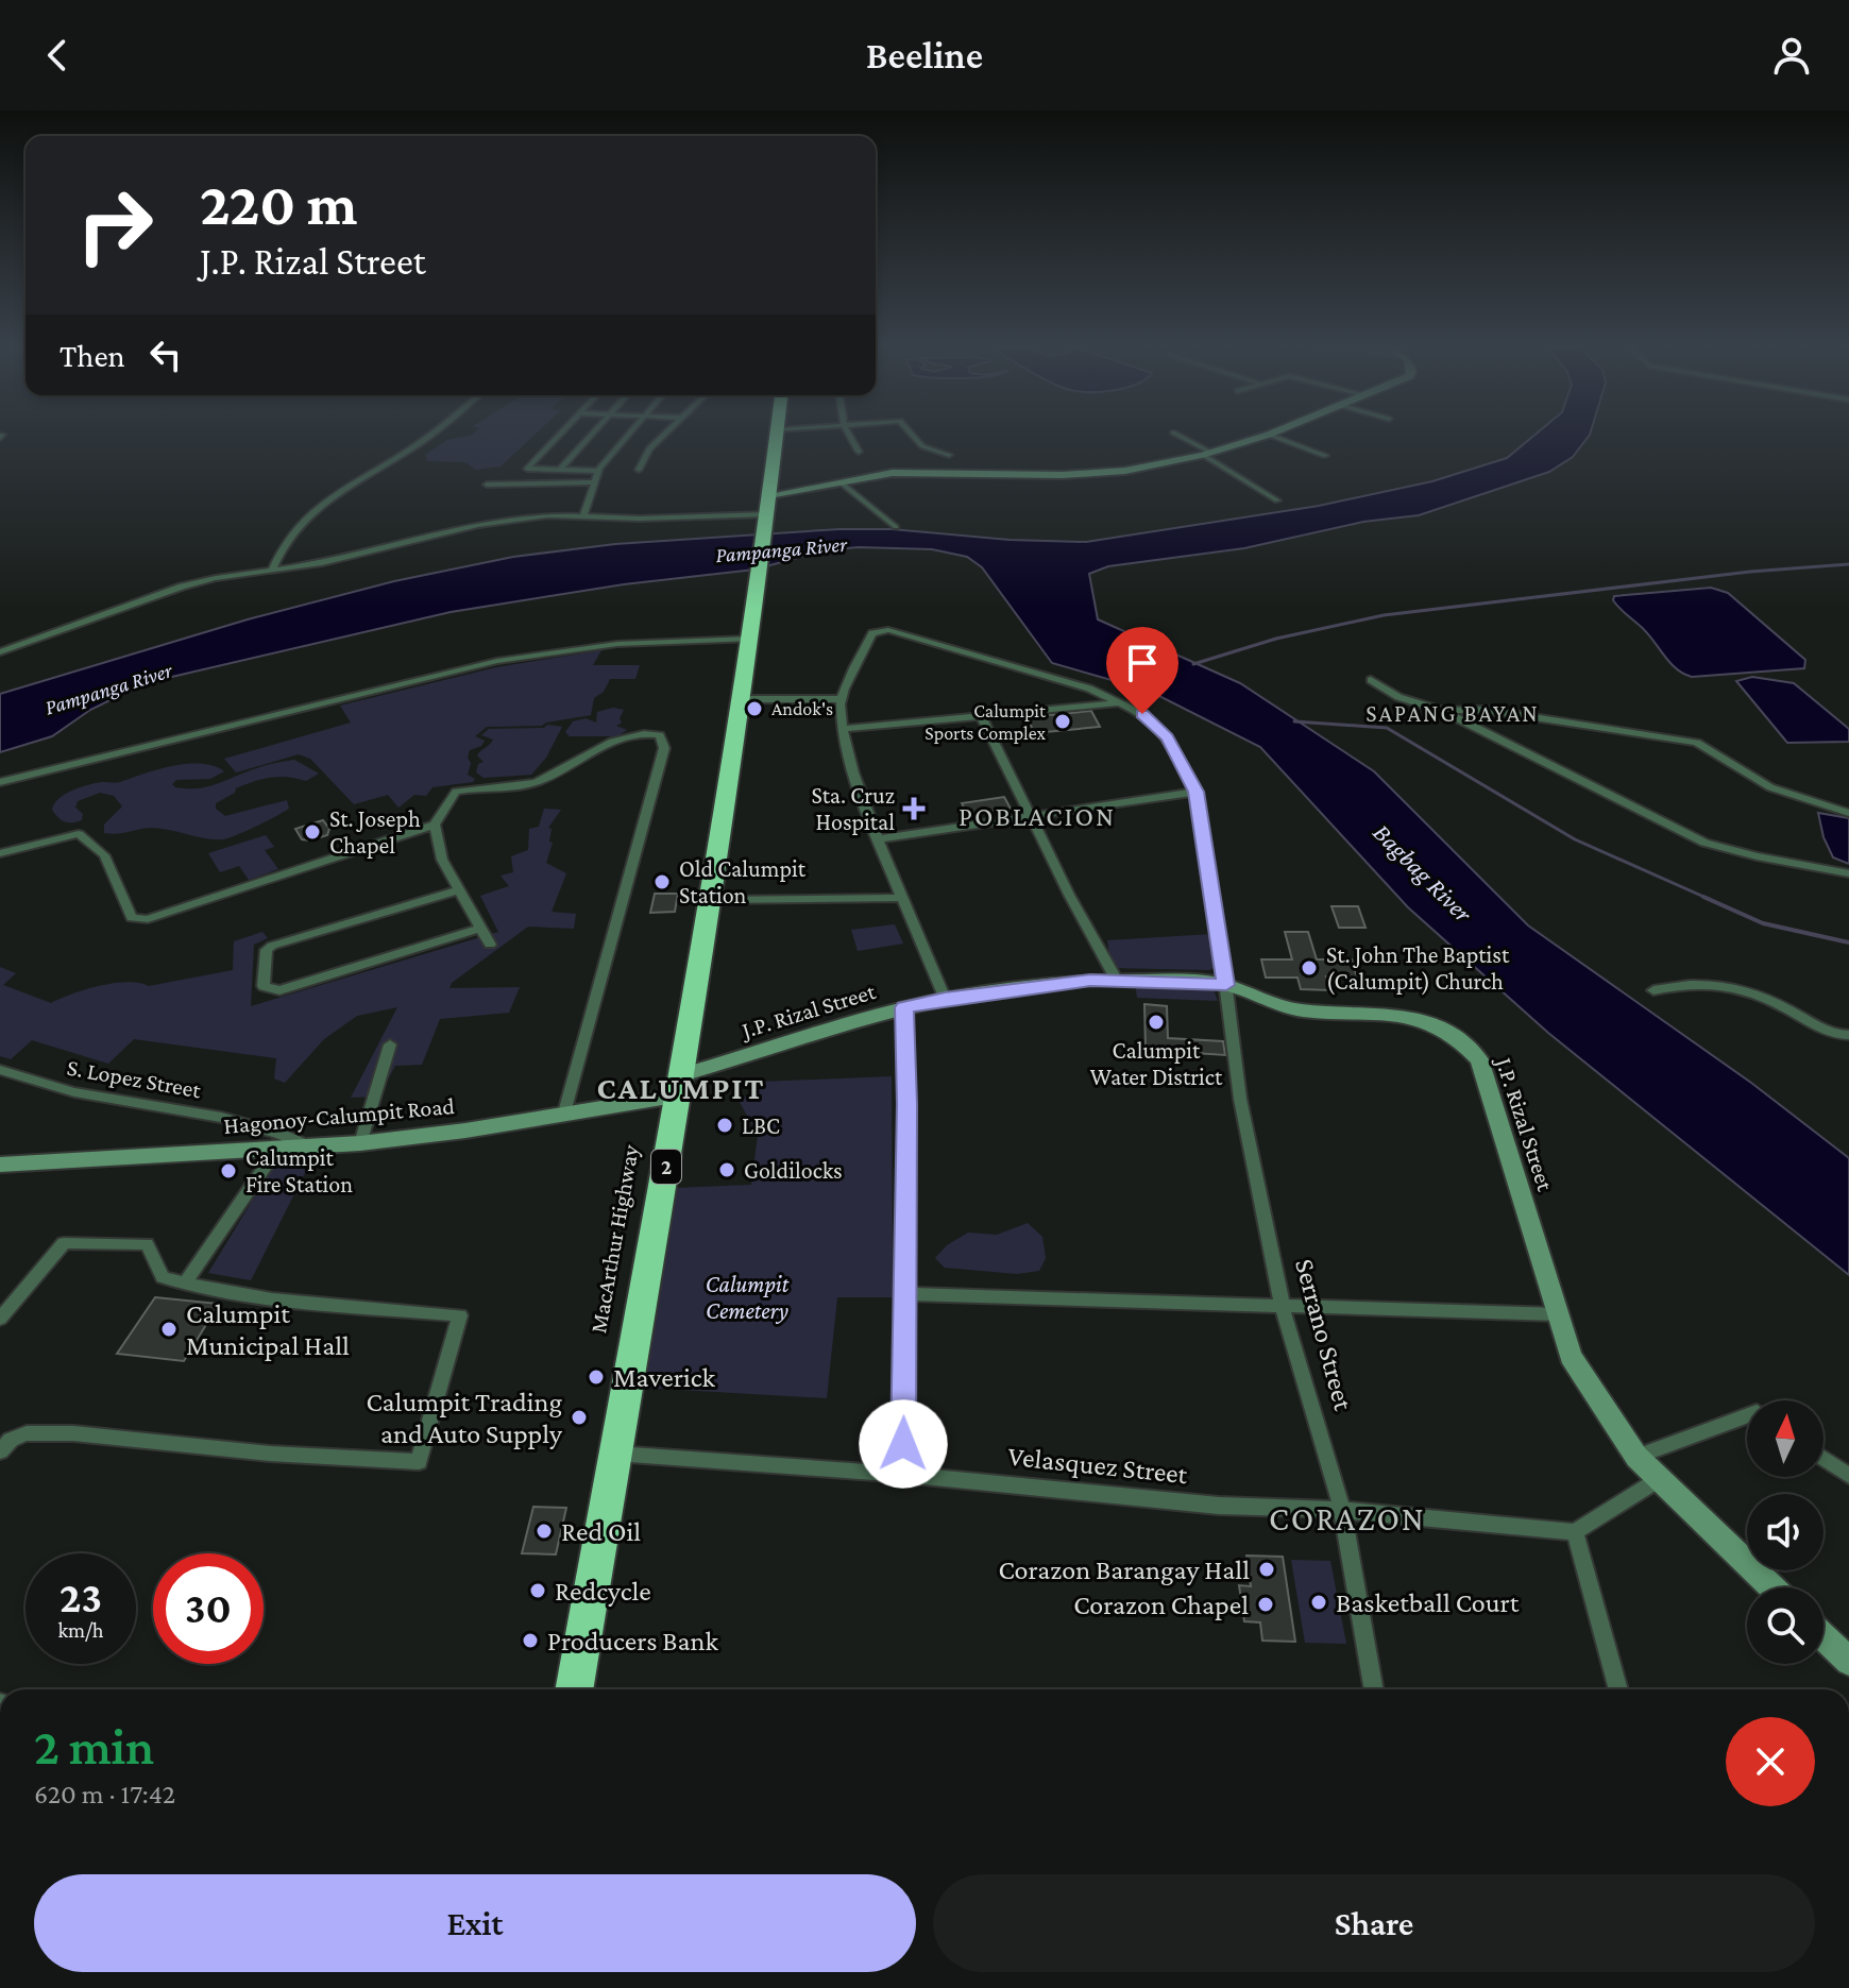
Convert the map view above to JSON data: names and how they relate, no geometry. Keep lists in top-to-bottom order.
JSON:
{
  "streets": {
    "highway": ["2", "MacArthur Highway"],
    "street": [
      "J.P. Rizal Street",
      "S. Lopez Street",
      "Hagonoy-Calumpit Road",
      "Serrano Street",
      "Velasquez Street"
    ]
  },
  "crossings": [
    ["J.P. Rizal Street", "Hagonoy-Calumpit Road"],
    ["J.P. Rizal Street", "MacArthur Highway"],
    ["J.P. Rizal Street", "Serrano Street"],
    ["S. Lopez Street", "Hagonoy-Calumpit Road"],
    ["Hagonoy-Calumpit Road", "MacArthur Highway"],
    ["MacArthur Highway", "Velasquez Street"],
    ["Serrano Street", "Velasquez Street"]
  ],
  "districts": [
    "SAPANG BAYAN",
    "POBLACION",
    "CALUMPIT",
    "CORAZON"
  ],
  "water": ["Pampanga River", "Bagbag River"],
  "parks": ["Calumpit Cemetery"],
  "places": {
    "other": [
      "Andok's",
      "Calumpit Sports Complex",
      "St. Joseph Chapel",
      "Old Calumpit Station",
      "St. John The Baptist (Calumpit) Church",
      "Calumpit Water District",
      "LBC",
      "Goldilocks",
      "Calumpit Fire Station",
      "Calumpit Municipal Hall",
      "Maverick",
      "Calumpit Trading and Auto Supply",
      "Red Oil",
      "Corazon Barangay Hall",
      "Redcycle",
      "Basketball Court",
      "Corazon Chapel",
      "Producers Bank"
    ],
    "health": ["Sta. Cruz Hospital"]
  },
  "north": "top",
  "page": {
    "header": "Beeline",
    "turn": ["220 m", "J.P. Rizal Street"],
    "then": "Then",
    "speed": "23 km/h",
    "limit": "30",
    "heading": ["2 min", "620 m · 17:42"],
    "buttons": ["Exit", "Share"]
  }
}
